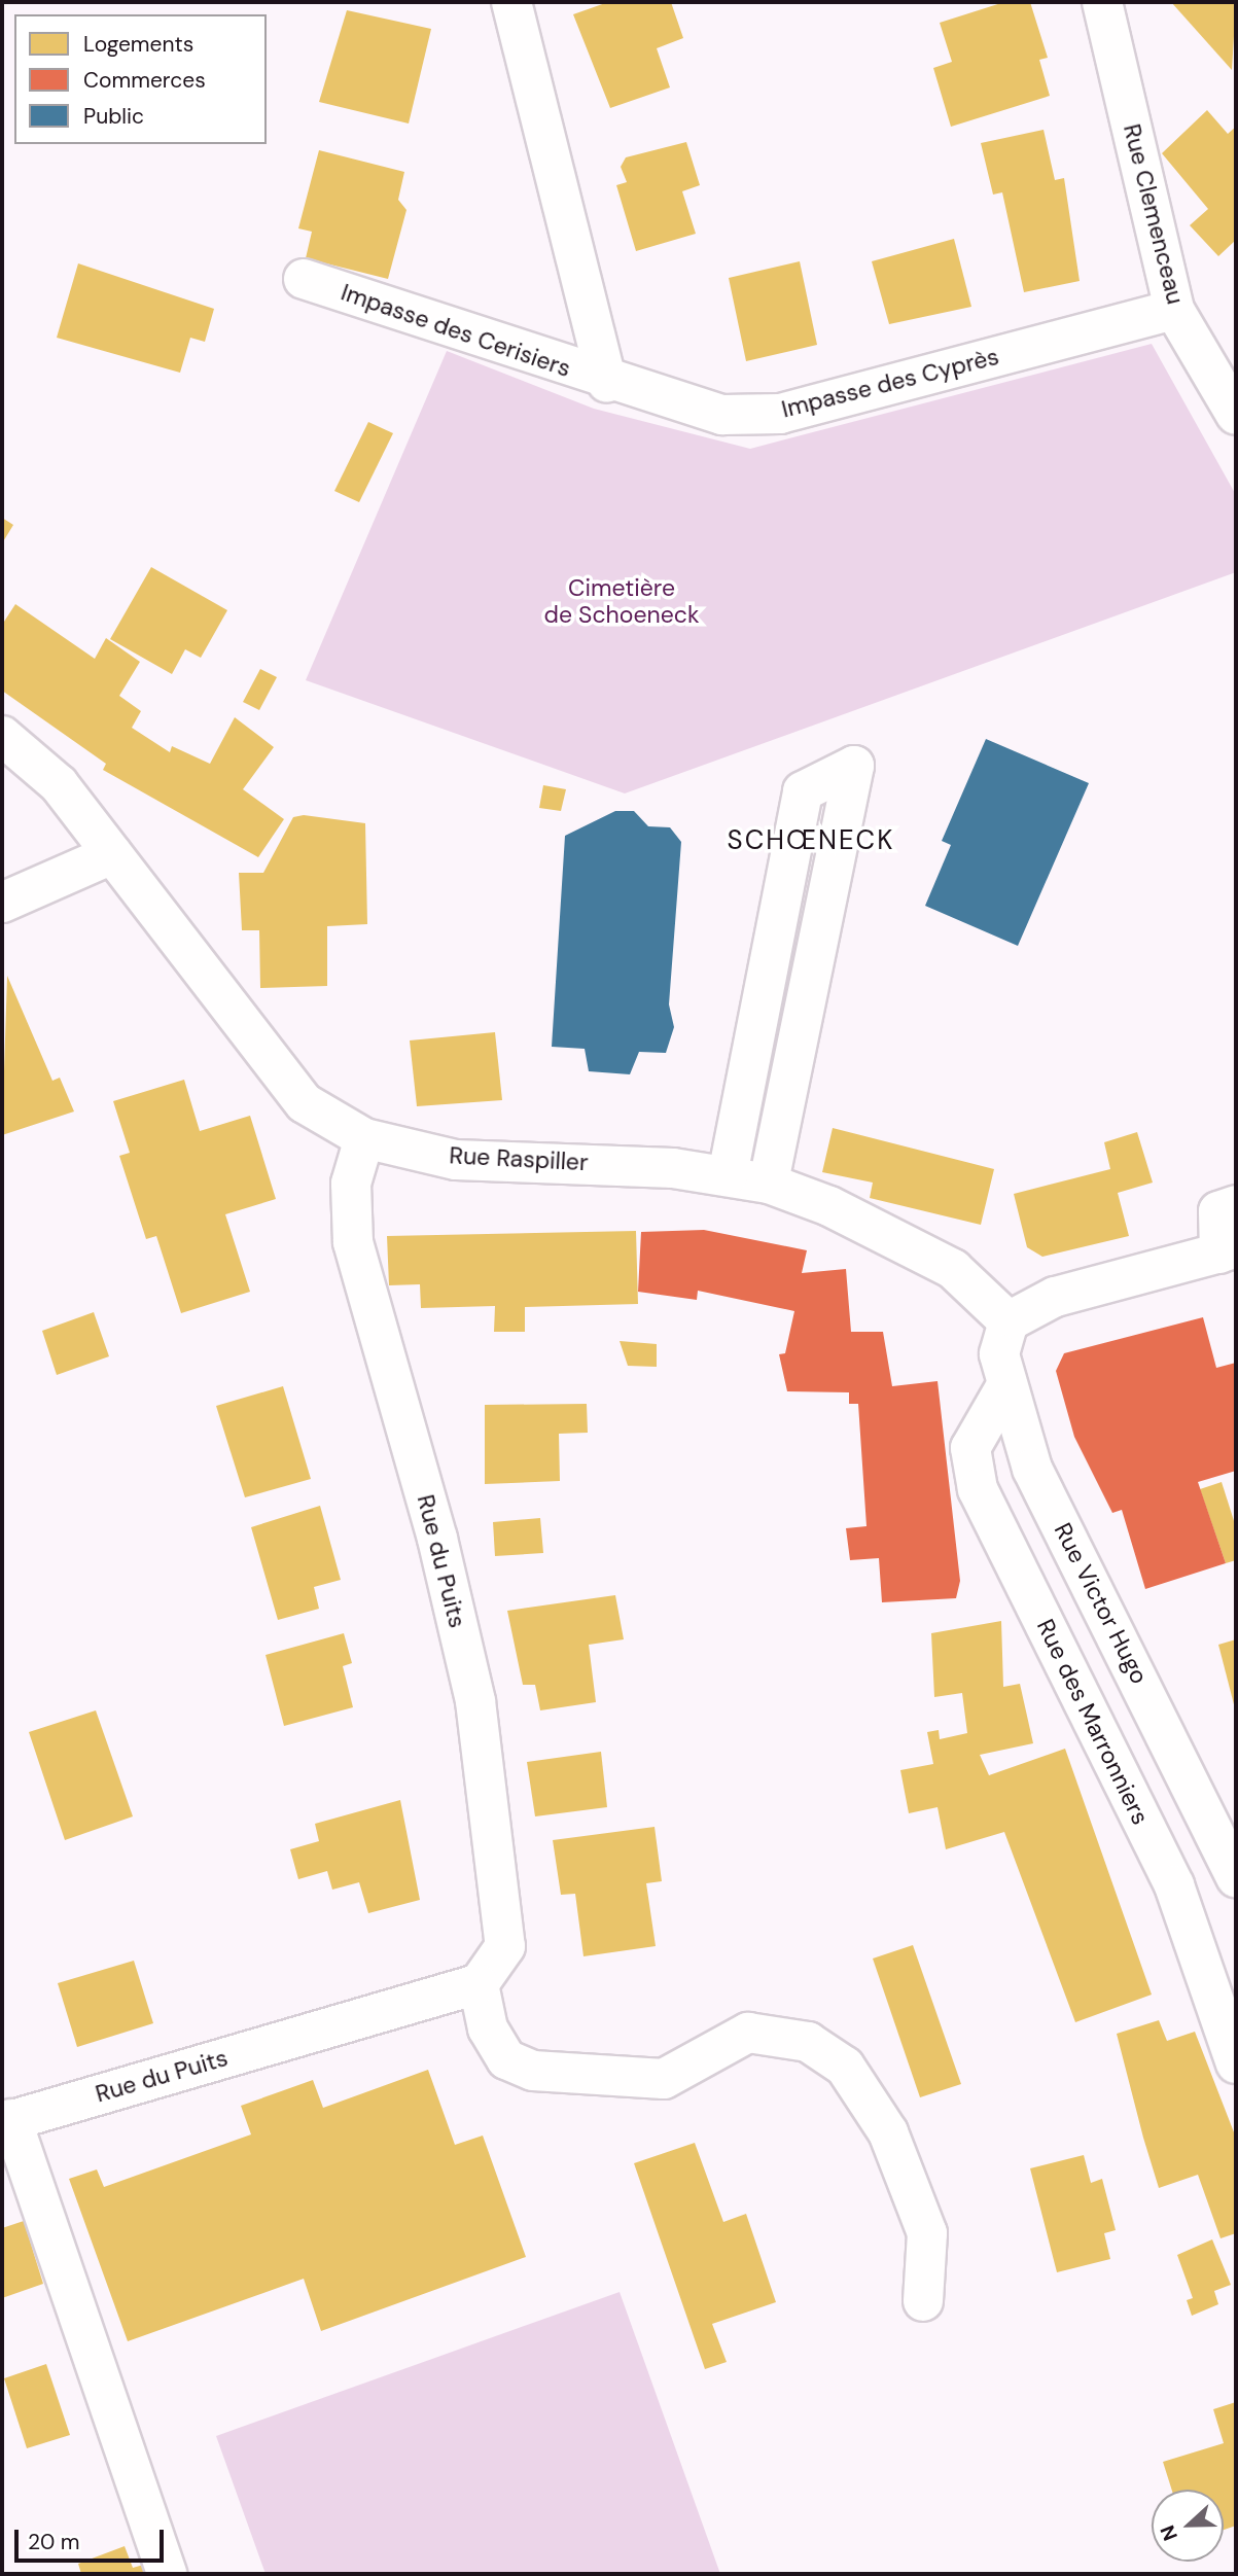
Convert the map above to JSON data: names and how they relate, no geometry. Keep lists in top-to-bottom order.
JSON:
{
  "streets": {
    "street": [
      "Rue Clemenceau",
      "Impasse des Cerisiers",
      "Impasse des Cyprès",
      "Rue Raspiller",
      "Rue du Puits",
      "Rue Victor Hugo",
      "Rue des Marronniers"
    ]
  },
  "crossings": [
    ["Rue Clemenceau", "Impasse des Cyprès"],
    ["Impasse des Cerisiers", "Impasse des Cyprès"],
    ["Rue Raspiller", "Rue du Puits"],
    ["Rue Raspiller", "Rue Victor Hugo"],
    ["Rue Victor Hugo", "Rue des Marronniers"]
  ],
  "districts": ["SCHŒNECK"],
  "parks": ["Cimetière de Schoeneck"],
  "legend": ["Logements", "Commerces", "Public"],
  "scale_bar": "20 m",
  "north": "left"
}
